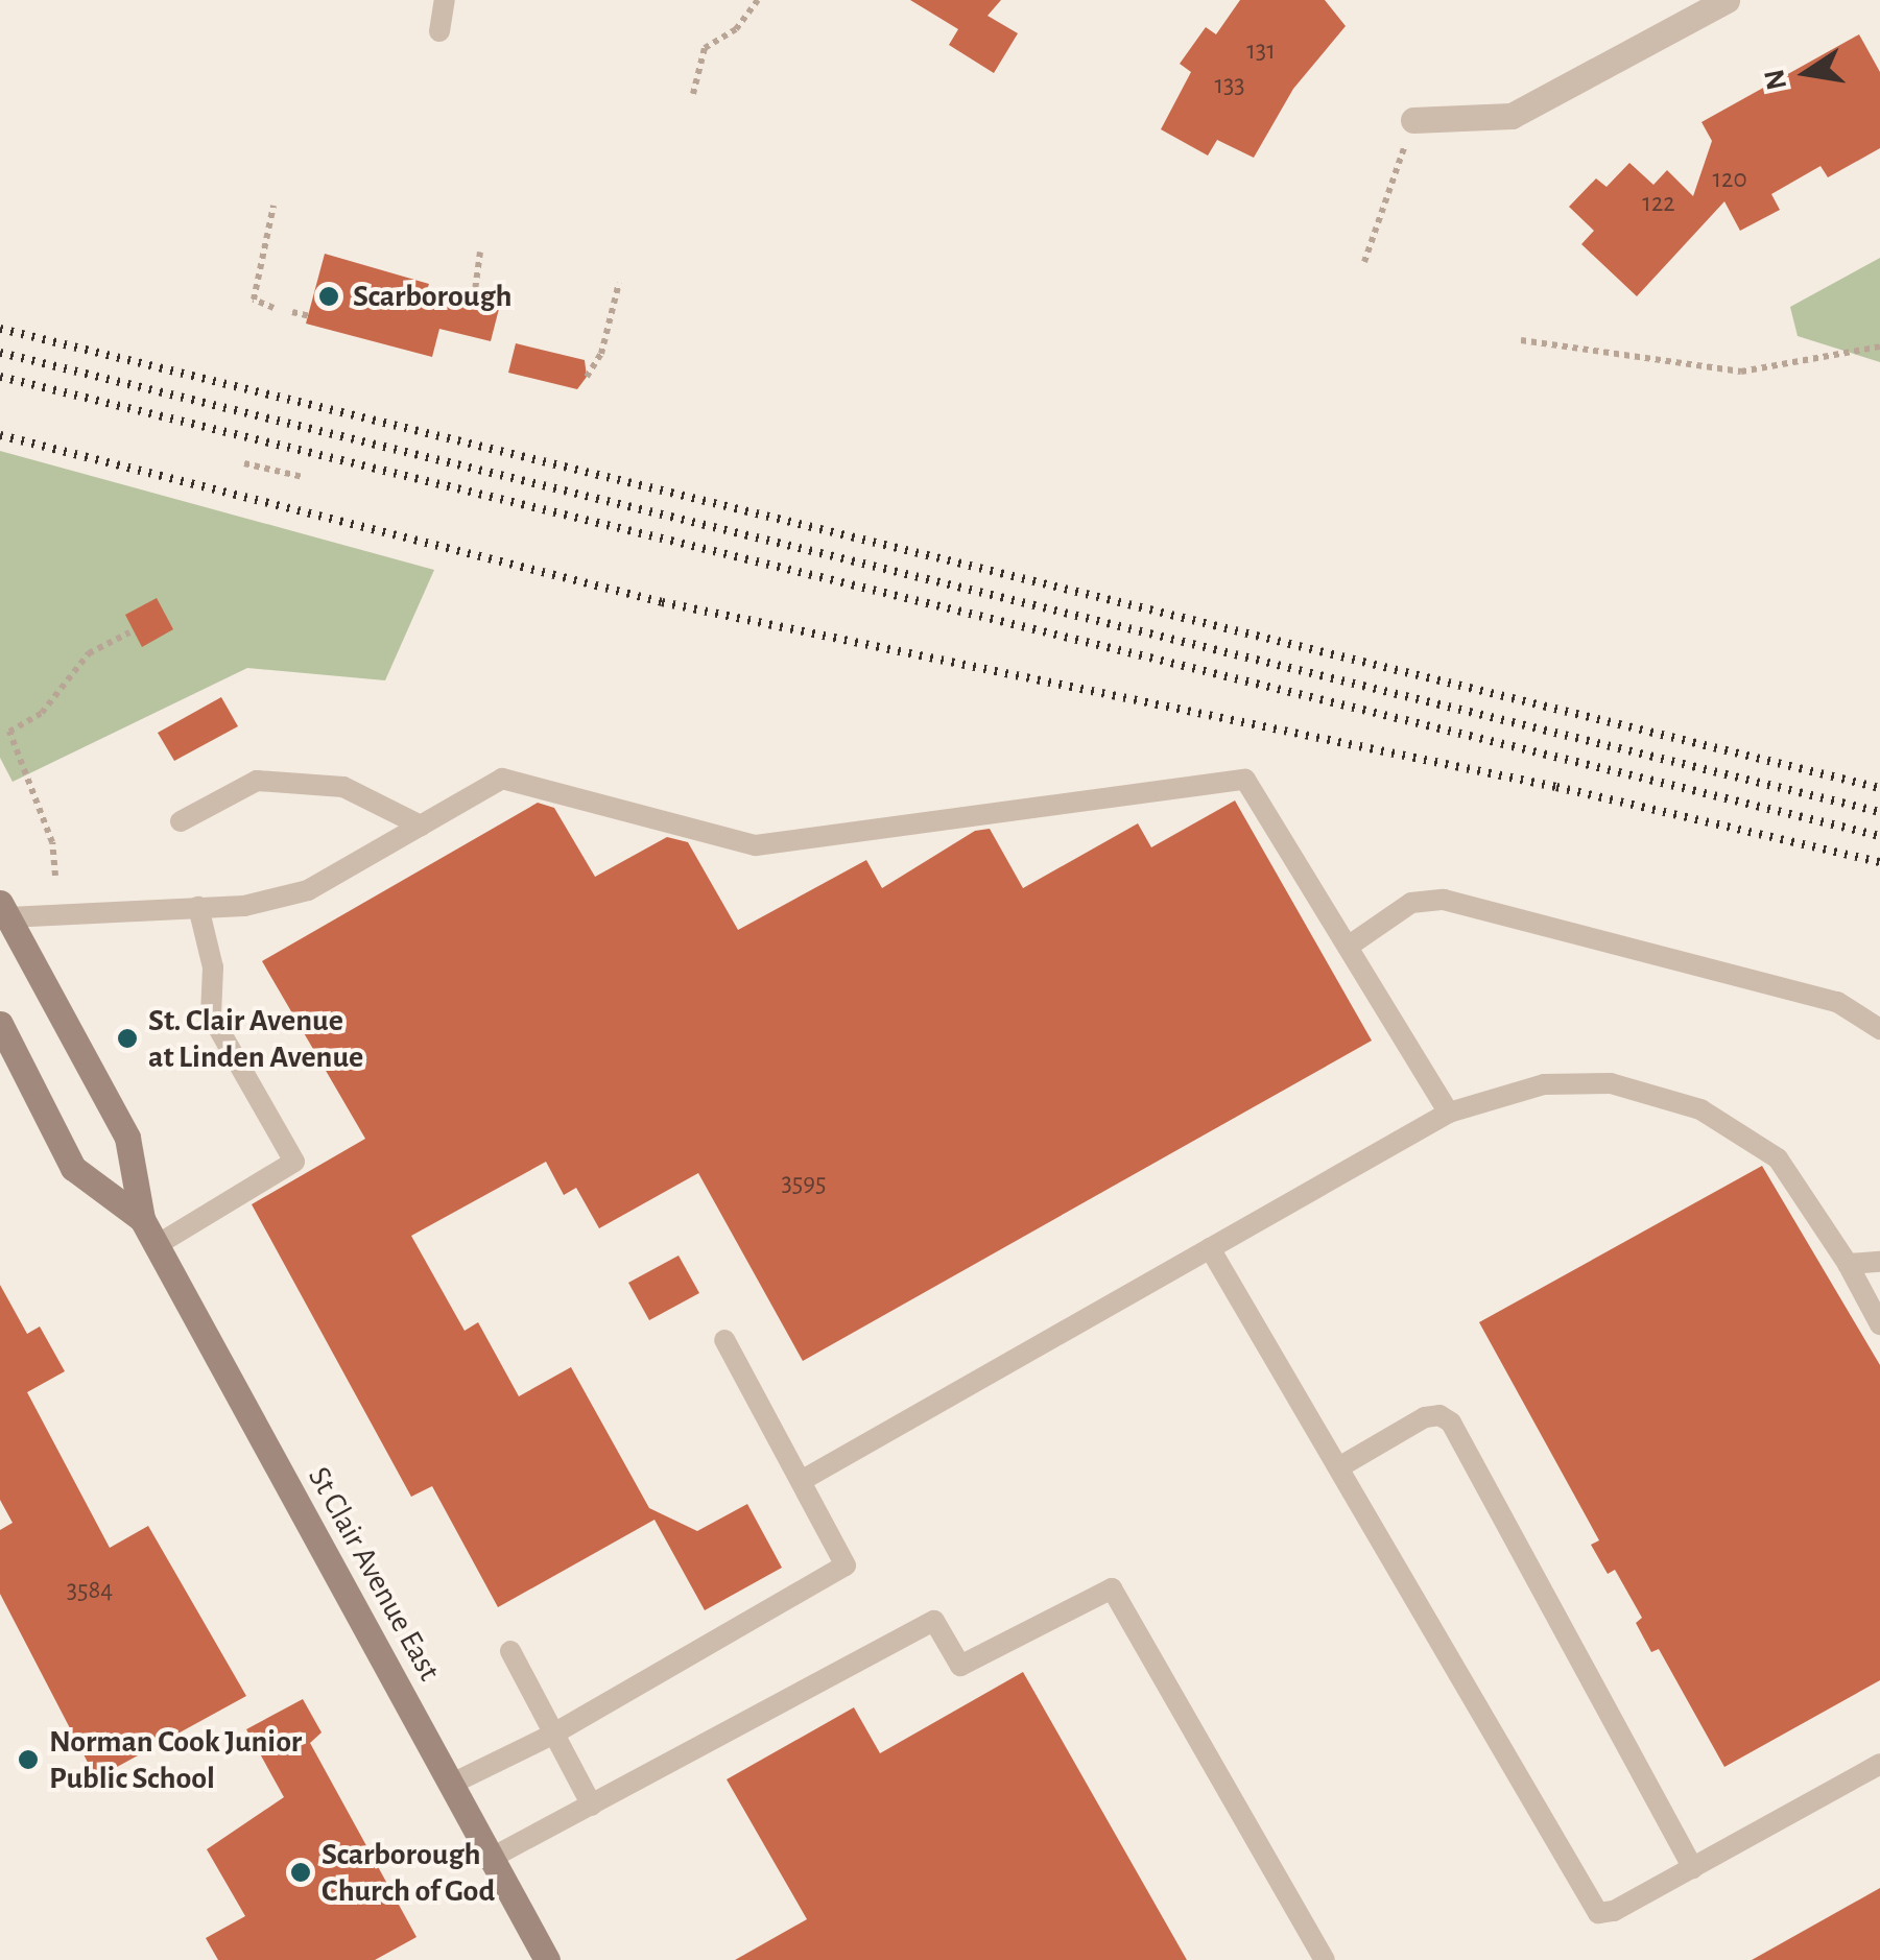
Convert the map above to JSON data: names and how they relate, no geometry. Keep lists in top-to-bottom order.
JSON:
{
  "streets": {
    "main road": ["St Clair Avenue East"]
  },
  "places": [
    "Scarborough",
    "St. Clair Avenue at Linden Avenue",
    "Norman Cook Junior Public School",
    "Scarborough Church of God"
  ],
  "house_numbers": [
    "131",
    "133",
    "120",
    "122",
    "3595",
    "3584"
  ],
  "north": "left"
}
